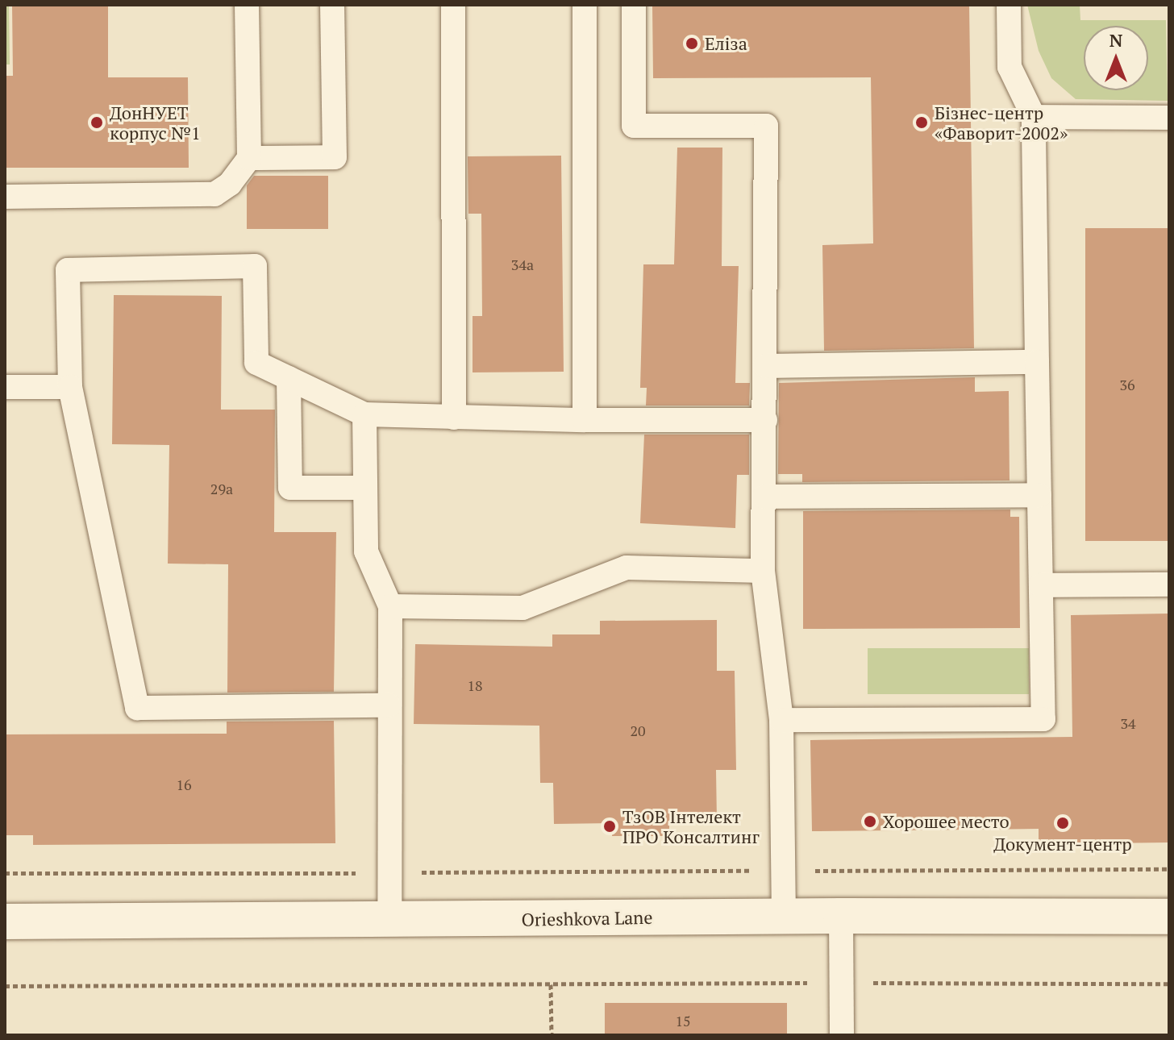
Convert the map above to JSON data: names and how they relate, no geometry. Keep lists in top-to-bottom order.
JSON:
{
  "streets": {
    "street": ["Orieshkova Lane"]
  },
  "places": [
    "Еліза",
    "ДонНУЕТ корпус №1",
    "Бізнес-центр «Фаворит-2002»",
    "Хорошее место",
    "Документ-центр",
    "ТзОВ Інтелект ПРО Консалтинг"
  ],
  "house_numbers": [
    "34а",
    "36",
    "29а",
    "18",
    "34",
    "20",
    "16",
    "15"
  ],
  "north": "top"
}
